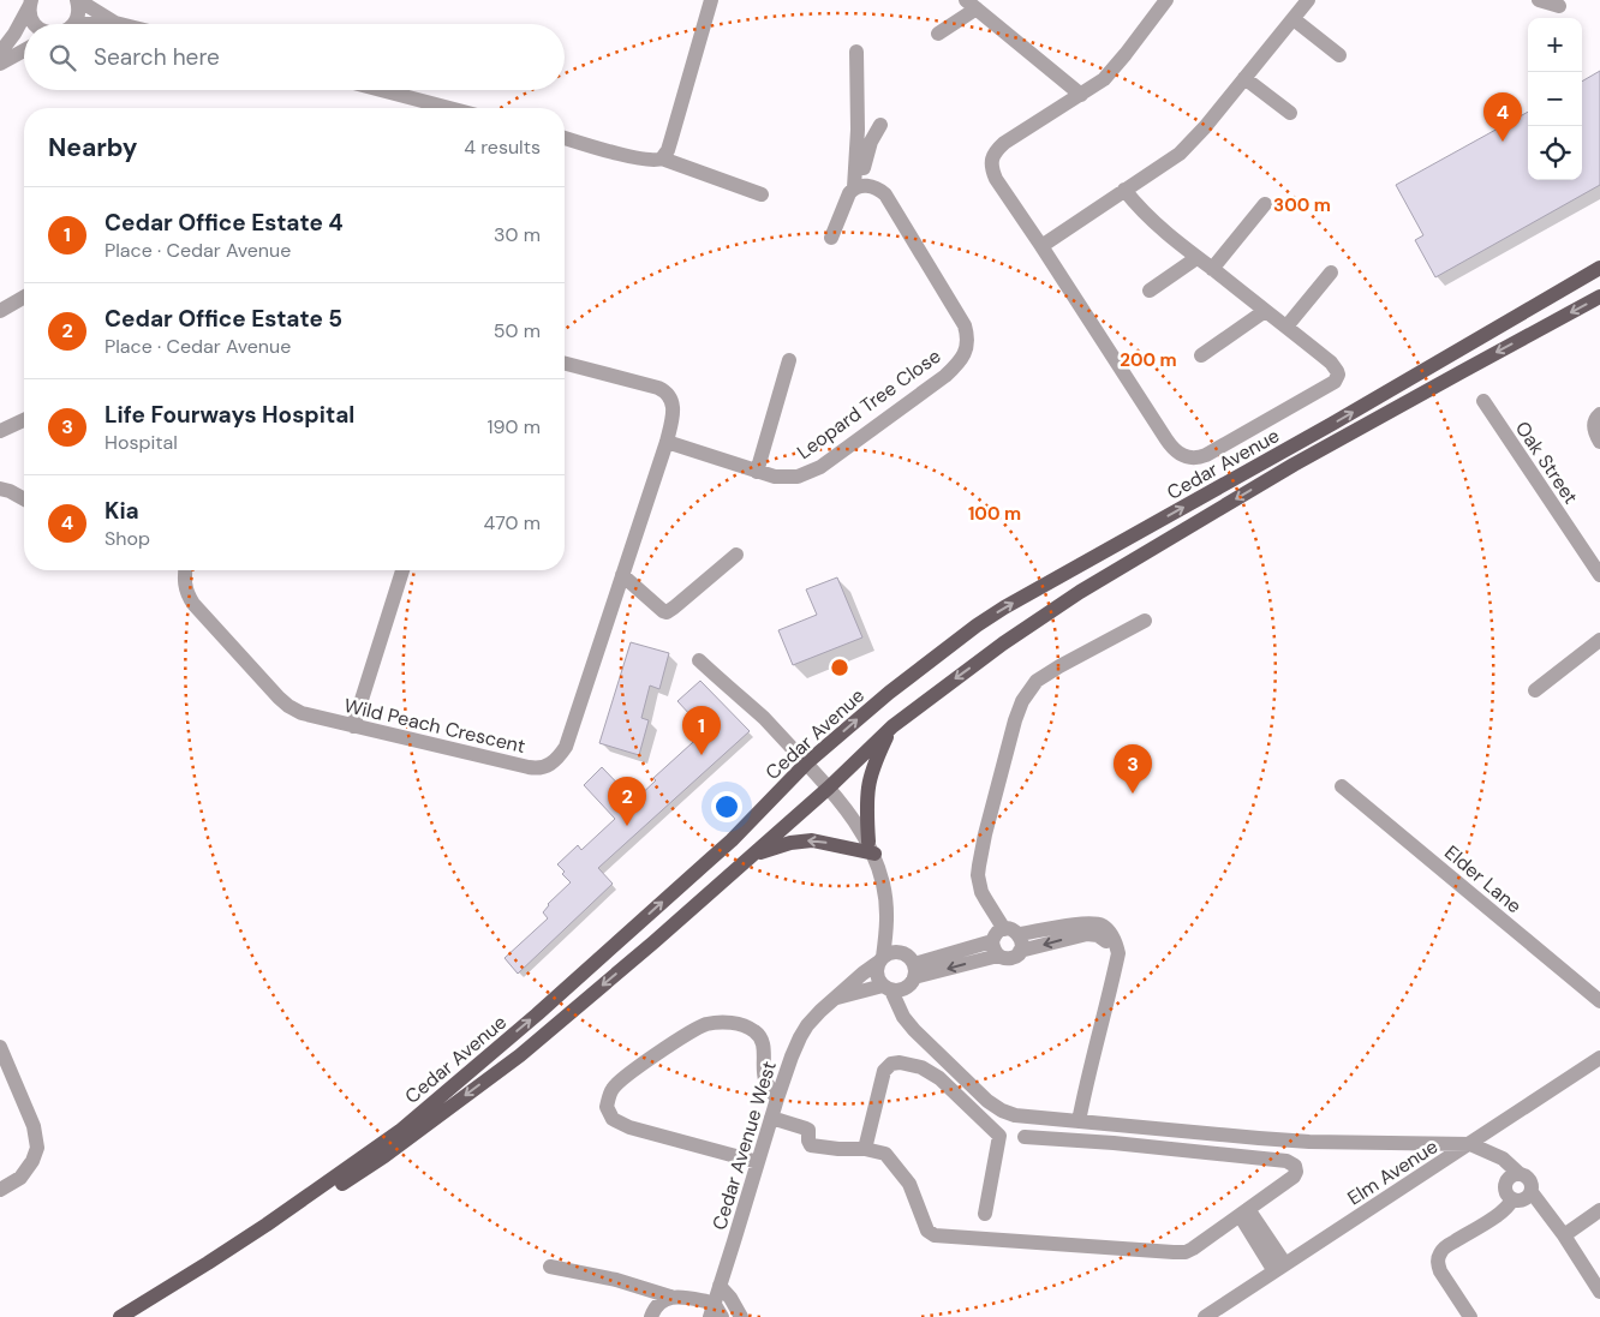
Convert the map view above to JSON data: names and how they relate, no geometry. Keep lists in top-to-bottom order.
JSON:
{
  "streets": {
    "main road": ["Cedar Avenue"],
    "street": [
      "Leopard Tree Close",
      "Oak Street",
      "Wild Peach Crescent",
      "Elder Lane",
      "Cedar Avenue West",
      "Elm Avenue"
    ]
  },
  "crossings": [
    ["Leopard Tree Close", "Wild Peach Crescent"]
  ],
  "page": {
    "map_buttons": ["+", "−"],
    "search": "Search here",
    "pins": [
      "4",
      "1",
      "3",
      "2"
    ],
    "heading": ["Nearby", "4 results"],
    "list": [
      {
        "mark": "1",
        "name": "Cedar Office Estate 4",
        "note": "Place · Cedar Avenue",
        "value": "30 m"
      },
      {
        "mark": "2",
        "name": "Cedar Office Estate 5",
        "note": "Place · Cedar Avenue",
        "value": "50 m"
      },
      {
        "mark": "3",
        "name": "Life Fourways Hospital",
        "note": "Hospital",
        "value": "190 m"
      },
      {
        "mark": "4",
        "name": "Kia",
        "note": "Shop",
        "value": "470 m"
      }
    ]
  },
  "rings": ["300 m", "200 m", "100 m"]
}
